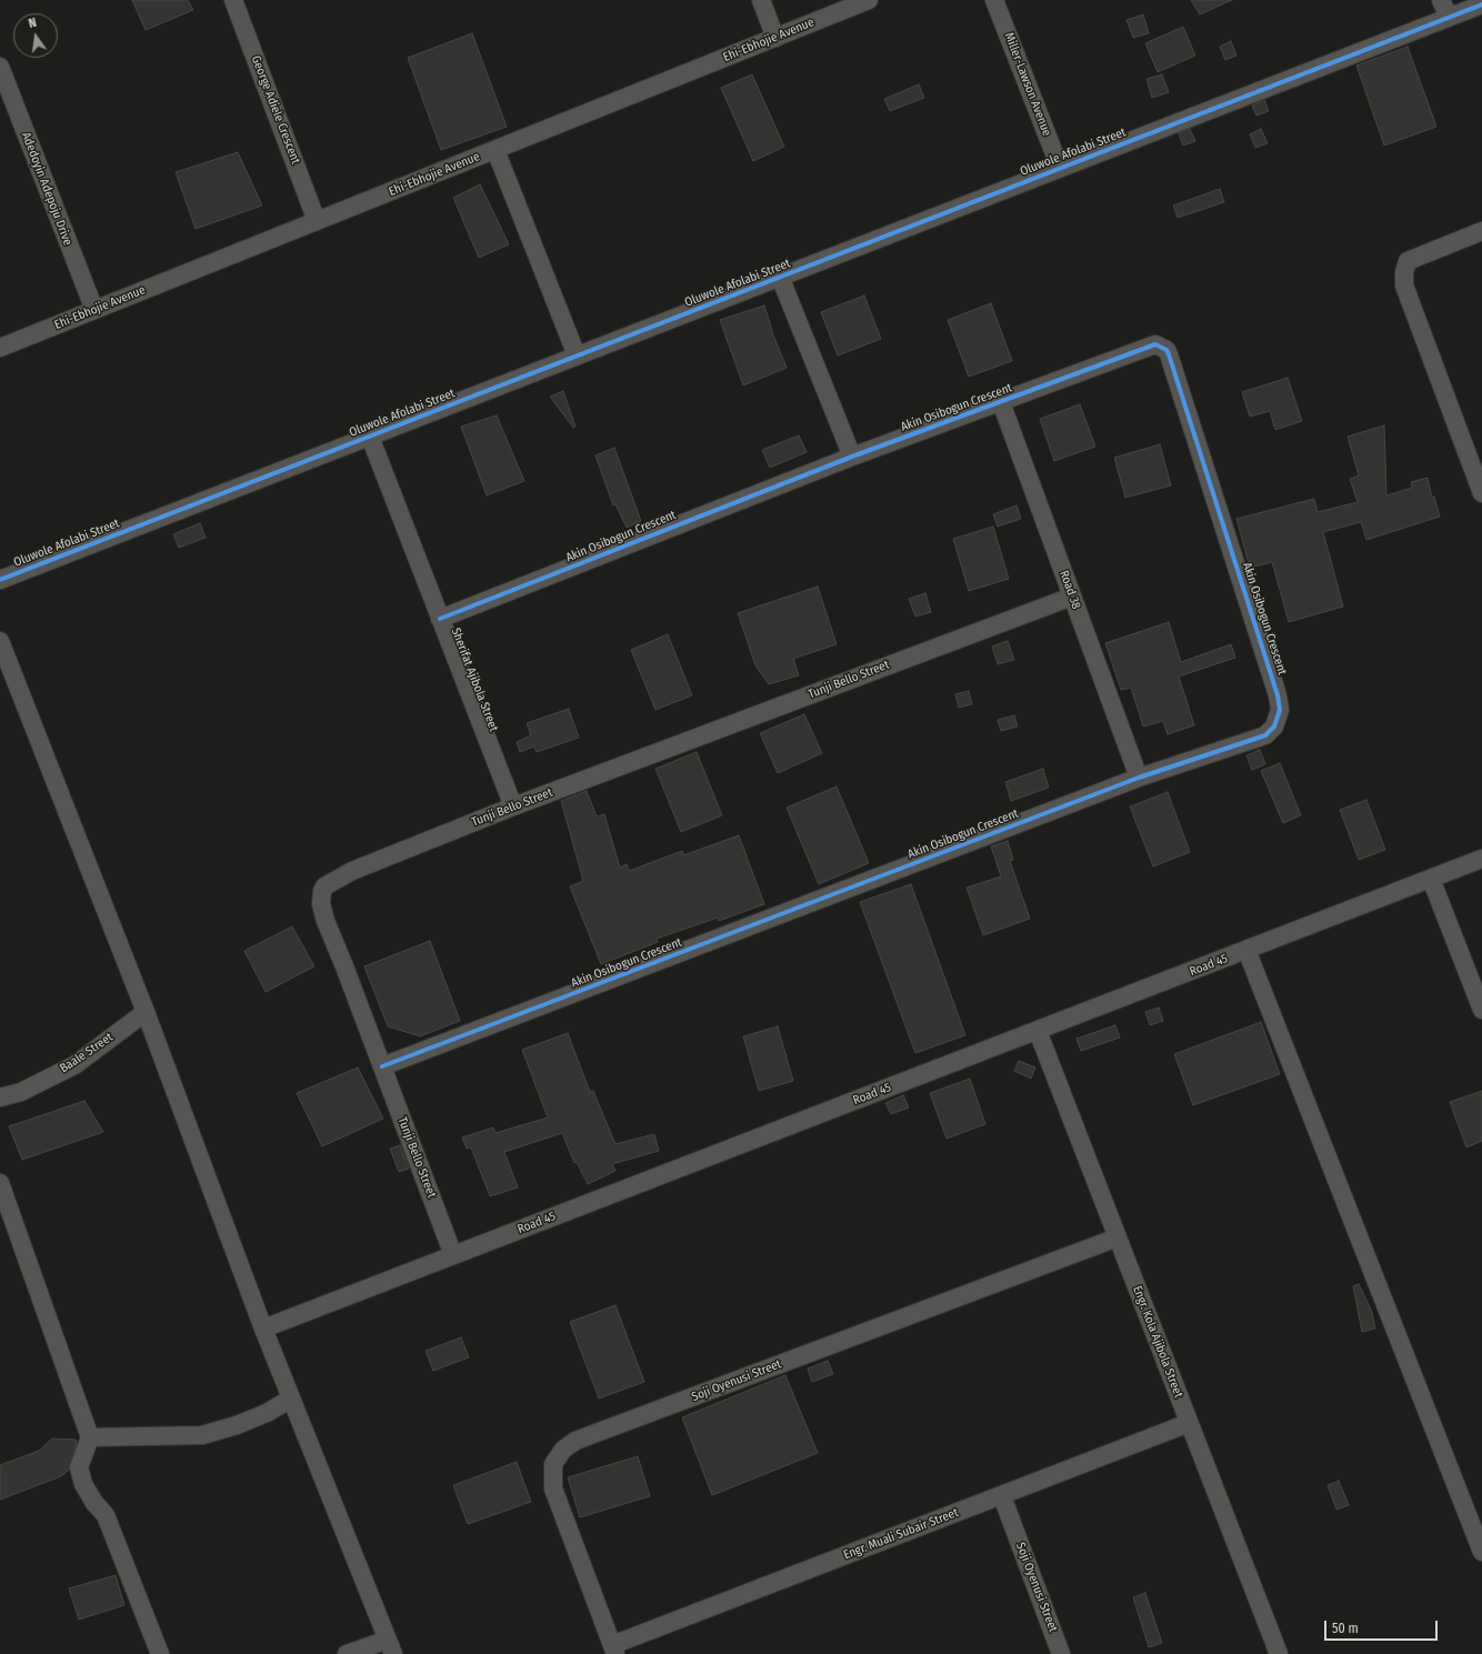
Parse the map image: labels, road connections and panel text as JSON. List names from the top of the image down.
{
  "streets": {
    "street": [
      "Ehi-Ebhojie Avenue",
      "Miller-Lawson Avenue",
      "George Adiele Crescent",
      "Oluwole Afolabi Street",
      "Adedoyin Adepoju Drive",
      "Akin Osibogun Crescent",
      "Road 38",
      "Sherifat Ajibola Street",
      "Tunji Bello Street",
      "Road 45",
      "Baale Street",
      "Engr. Kola Ajibola Street",
      "Soji Oyenusi Street",
      "Engr. Muali Subair Street"
    ]
  },
  "crossings": [
    ["Ehi-Ebhojie Avenue", "George Adiele Crescent"],
    ["Ehi-Ebhojie Avenue", "Adedoyin Adepoju Drive"],
    ["Miller-Lawson Avenue", "Oluwole Afolabi Street"],
    ["Oluwole Afolabi Street", "Sherifat Ajibola Street"],
    ["Akin Osibogun Crescent", "Road 38"],
    ["Akin Osibogun Crescent", "Sherifat Ajibola Street"],
    ["Akin Osibogun Crescent", "Tunji Bello Street"],
    ["Road 38", "Tunji Bello Street"],
    ["Sherifat Ajibola Street", "Tunji Bello Street"],
    ["Tunji Bello Street", "Road 45"],
    ["Road 45", "Engr. Kola Ajibola Street"],
    ["Engr. Kola Ajibola Street", "Soji Oyenusi Street"],
    ["Engr. Kola Ajibola Street", "Engr. Muali Subair Street"],
    ["Soji Oyenusi Street", "Engr. Muali Subair Street"]
  ],
  "scale_bar": "50 m",
  "north": "top"
}
